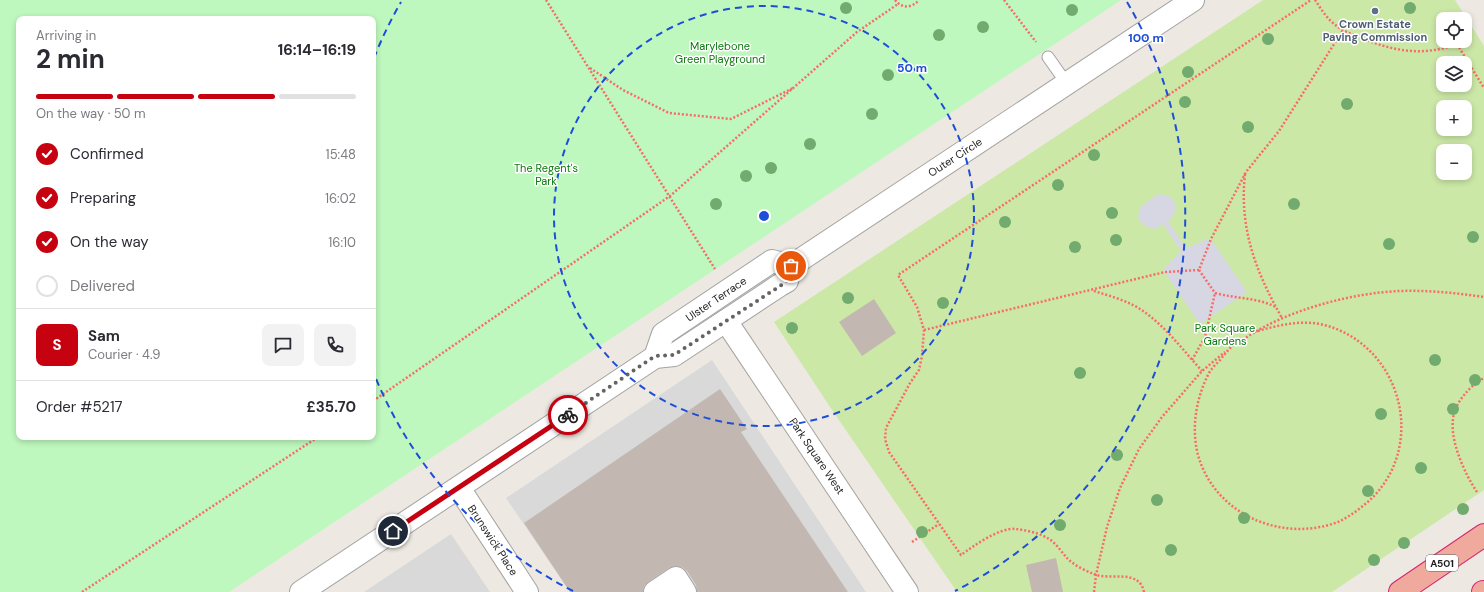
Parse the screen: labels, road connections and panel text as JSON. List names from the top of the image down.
{
  "streets": {
    "highway": ["A501"],
    "street": [
      "Outer Circle",
      "Ulster Terrace",
      "Park Square West",
      "Brunswick Place"
    ]
  },
  "crossings": [
    ["Outer Circle", "Ulster Terrace"]
  ],
  "parks": ["Marylebone Green Playground", "The Regent's Park", "Park Square Gardens"],
  "places": ["Crown Estate Paving Commission"],
  "page": {
    "map_buttons": ["+", "−"],
    "heading": ["2 min", "Arriving in", "16:14–16:19"],
    "panel": [
      "Sam",
      "Courier · 4.9",
      "Order #5217",
      "£35.70"
    ],
    "bar": "On the way · 50 m",
    "list": [
      ["Confirmed", "15:48"],
      ["Preparing", "16:02"],
      ["On the way", "16:10"],
      "Delivered"
    ],
    "round": "S"
  },
  "rings": ["100 m", "50 m"]
}
